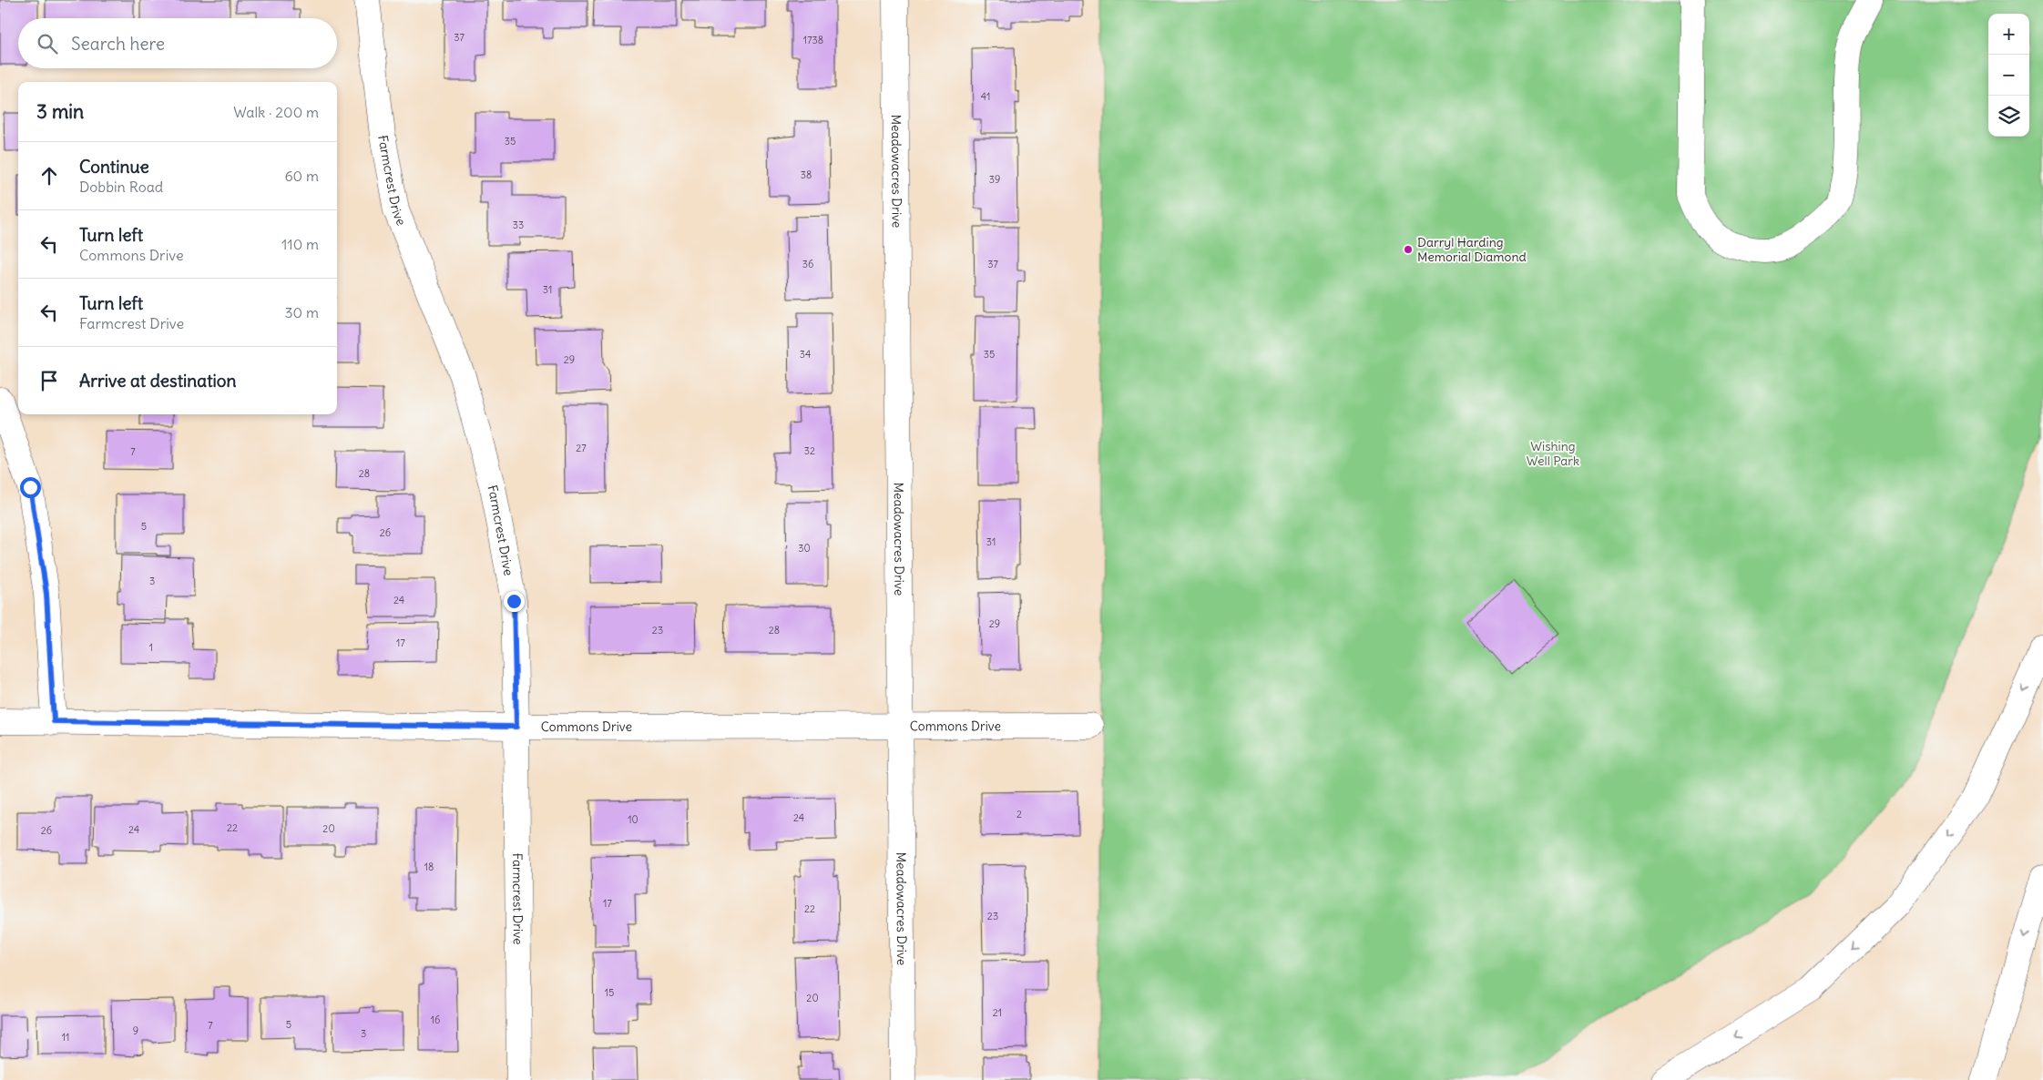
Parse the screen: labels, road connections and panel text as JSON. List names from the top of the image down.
{
  "streets": {
    "main road": ["Meadowacres Drive", "Farmcrest Drive", "Commons Drive"]
  },
  "crossings": [
    ["Meadowacres Drive", "Commons Drive"],
    ["Farmcrest Drive", "Commons Drive"]
  ],
  "parks": ["Wishing Well Park"],
  "places": ["Darryl Harding Memorial Diamond"],
  "house_numbers": [
    "37",
    "1738",
    "41",
    "35",
    "38",
    "39",
    "33",
    "36",
    "37",
    "31",
    "34",
    "35",
    "29",
    "27",
    "32",
    "7",
    "28",
    "5",
    "26",
    "31",
    "30",
    "3",
    "24",
    "29",
    "23",
    "28",
    "17",
    "1",
    "2",
    "24",
    "10",
    "22",
    "20",
    "24",
    "26",
    "18",
    "17",
    "22",
    "23",
    "15",
    "20",
    "21",
    "16",
    "5",
    "7",
    "9",
    "3",
    "11"
  ],
  "page": {
    "map_buttons": ["+", "−"],
    "search": "Search here",
    "heading": ["3 min", "Walk · 200 m"],
    "list": [
      ["Continue", "Dobbin Road", "60 m"],
      ["Turn left", "Commons Drive", "110 m"],
      ["Turn left", "Farmcrest Drive", "30 m"],
      "Arrive at destination"
    ]
  }
}
